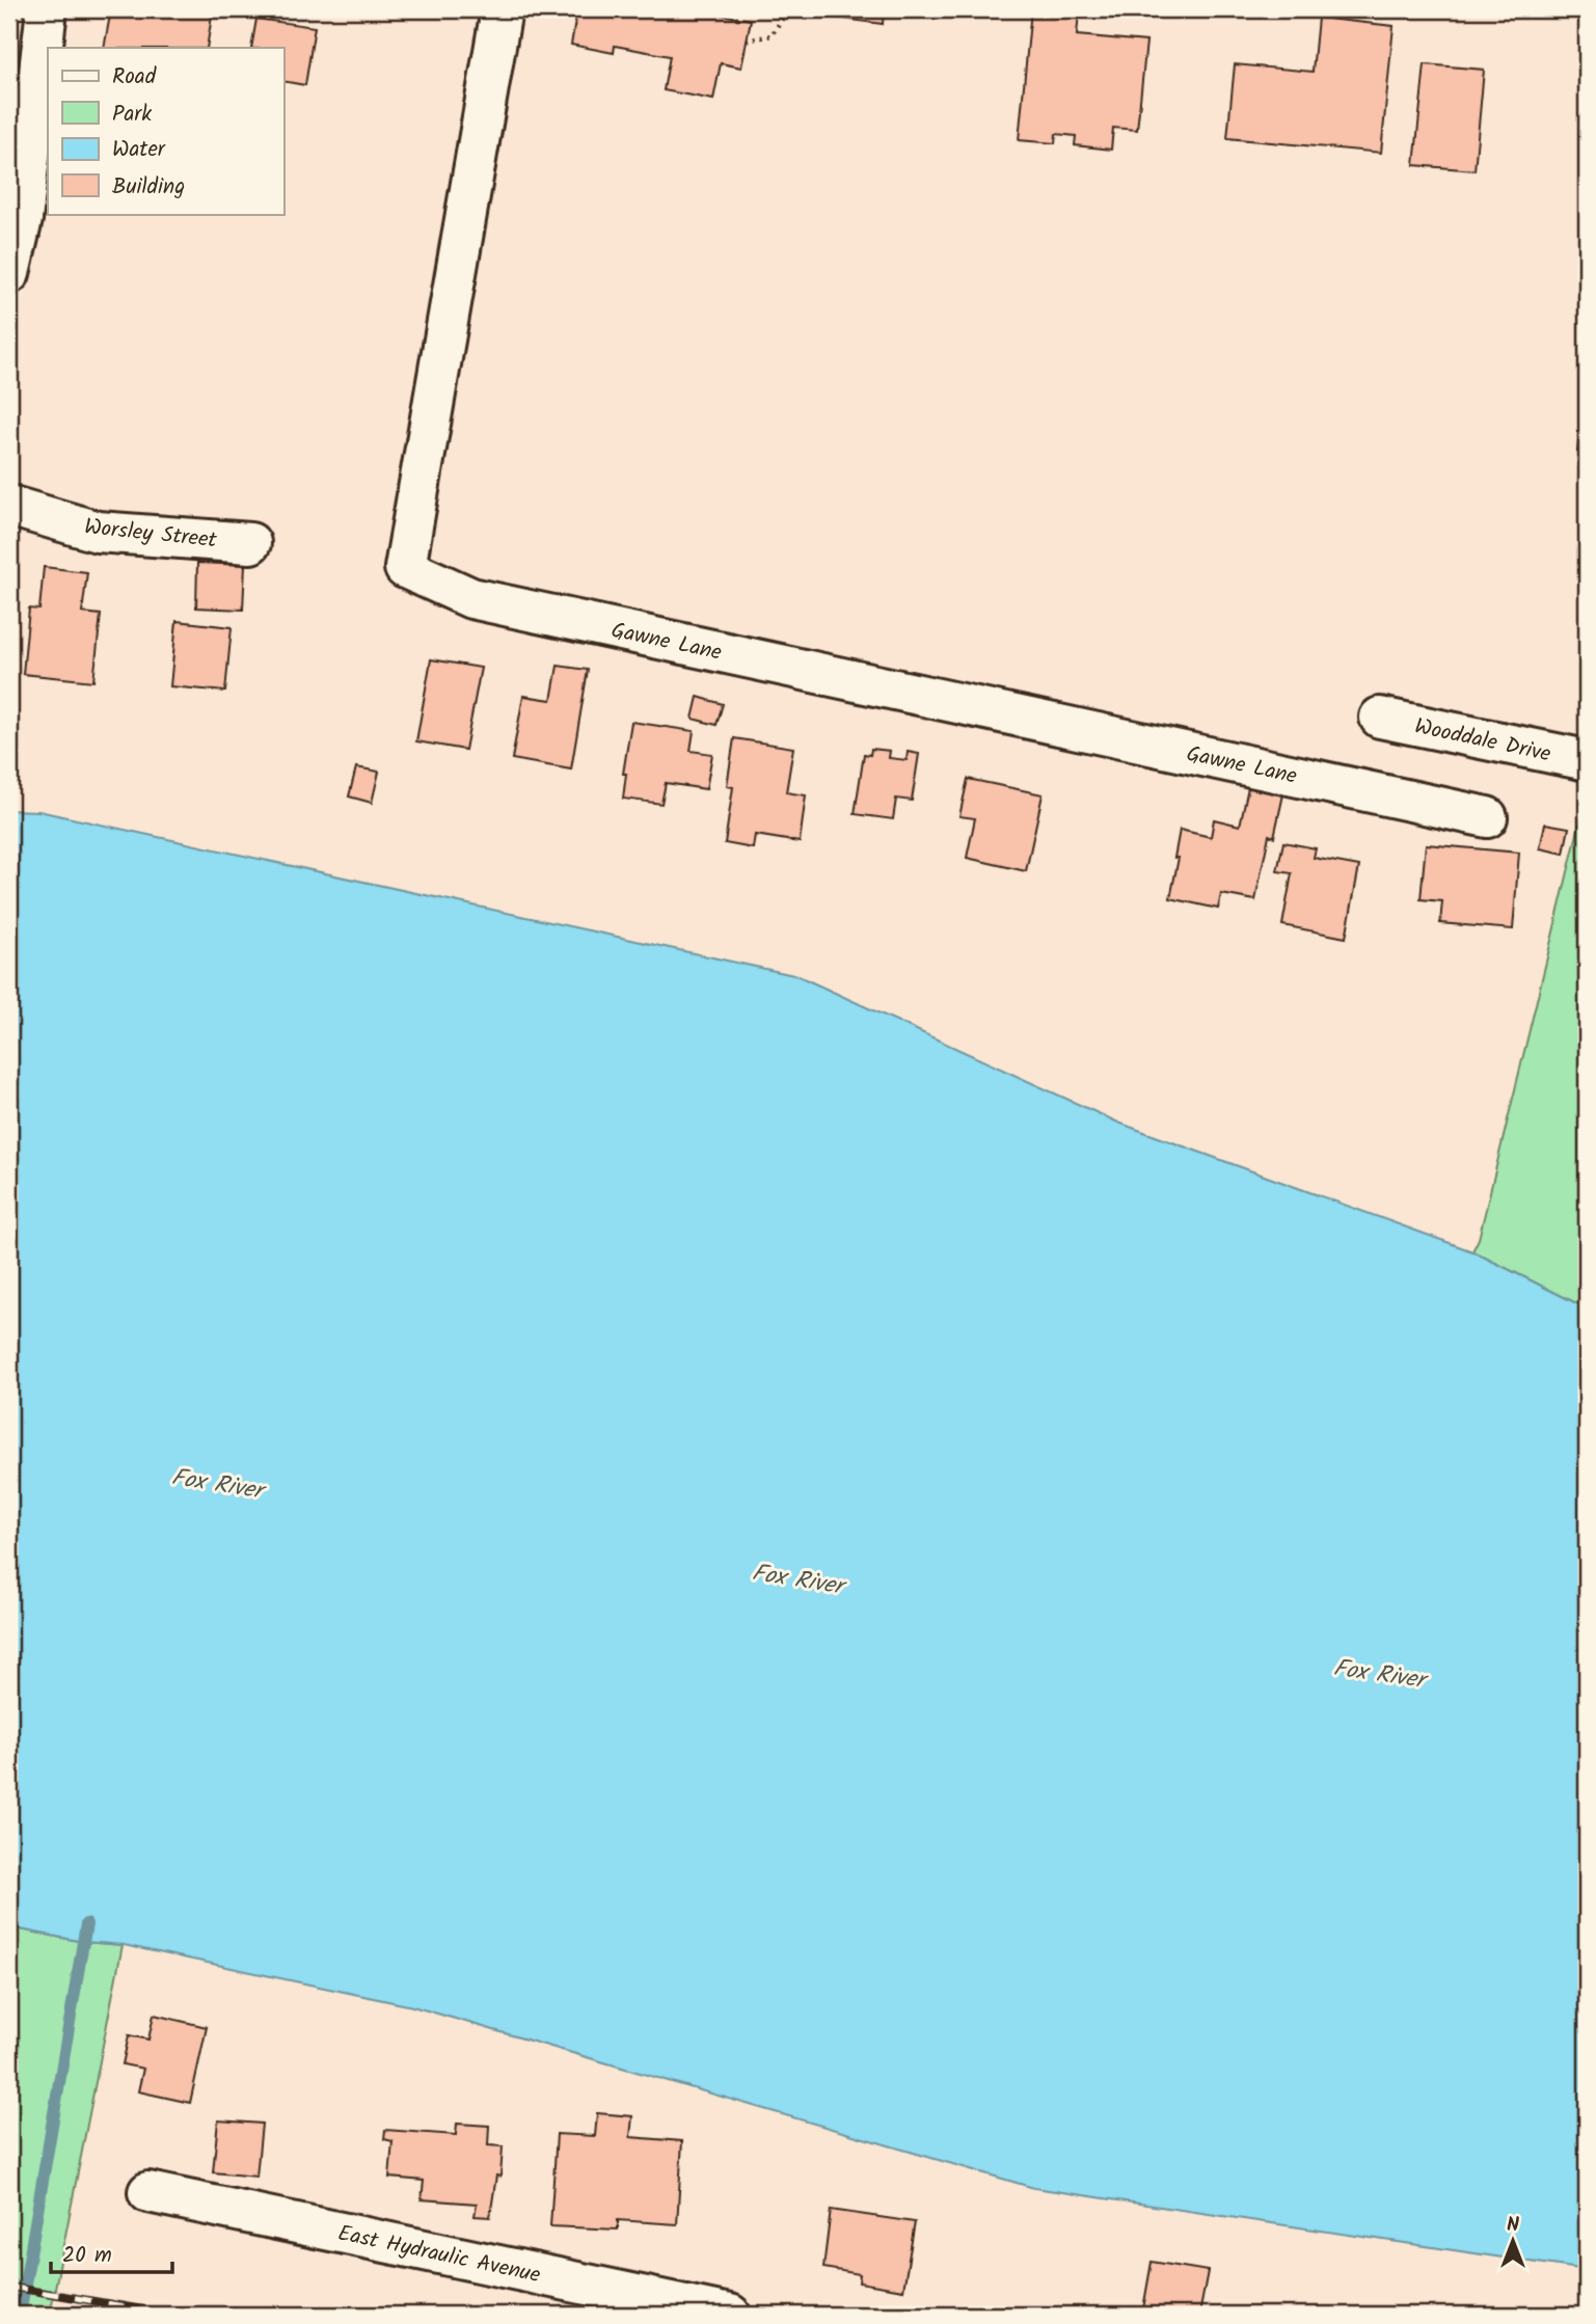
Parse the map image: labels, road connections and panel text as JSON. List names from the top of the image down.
{
  "streets": {
    "street": [
      "Worsley Street",
      "Gawne Lane",
      "Wooddale Drive",
      "East Hydraulic Avenue"
    ]
  },
  "water": ["Fox River"],
  "legend": [
    "Road",
    "Park",
    "Water",
    "Building"
  ],
  "scale_bar": "20 m",
  "north": "top"
}
